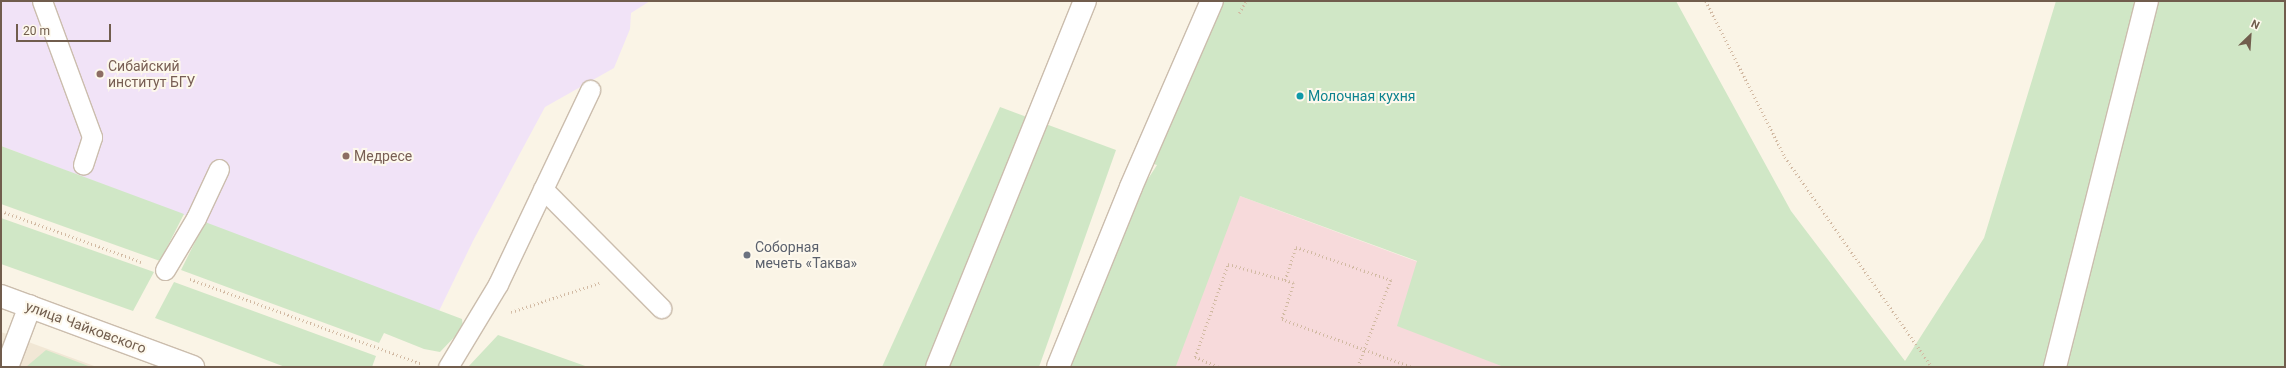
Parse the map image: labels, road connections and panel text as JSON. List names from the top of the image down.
{
  "streets": {
    "street": ["улица Чайковского"]
  },
  "places": [
    "Сибайский институт БГУ",
    "Молочная кухня",
    "Медресе",
    "Соборная мечеть «Таква»"
  ],
  "scale_bar": "20 m",
  "north": "top right"
}
